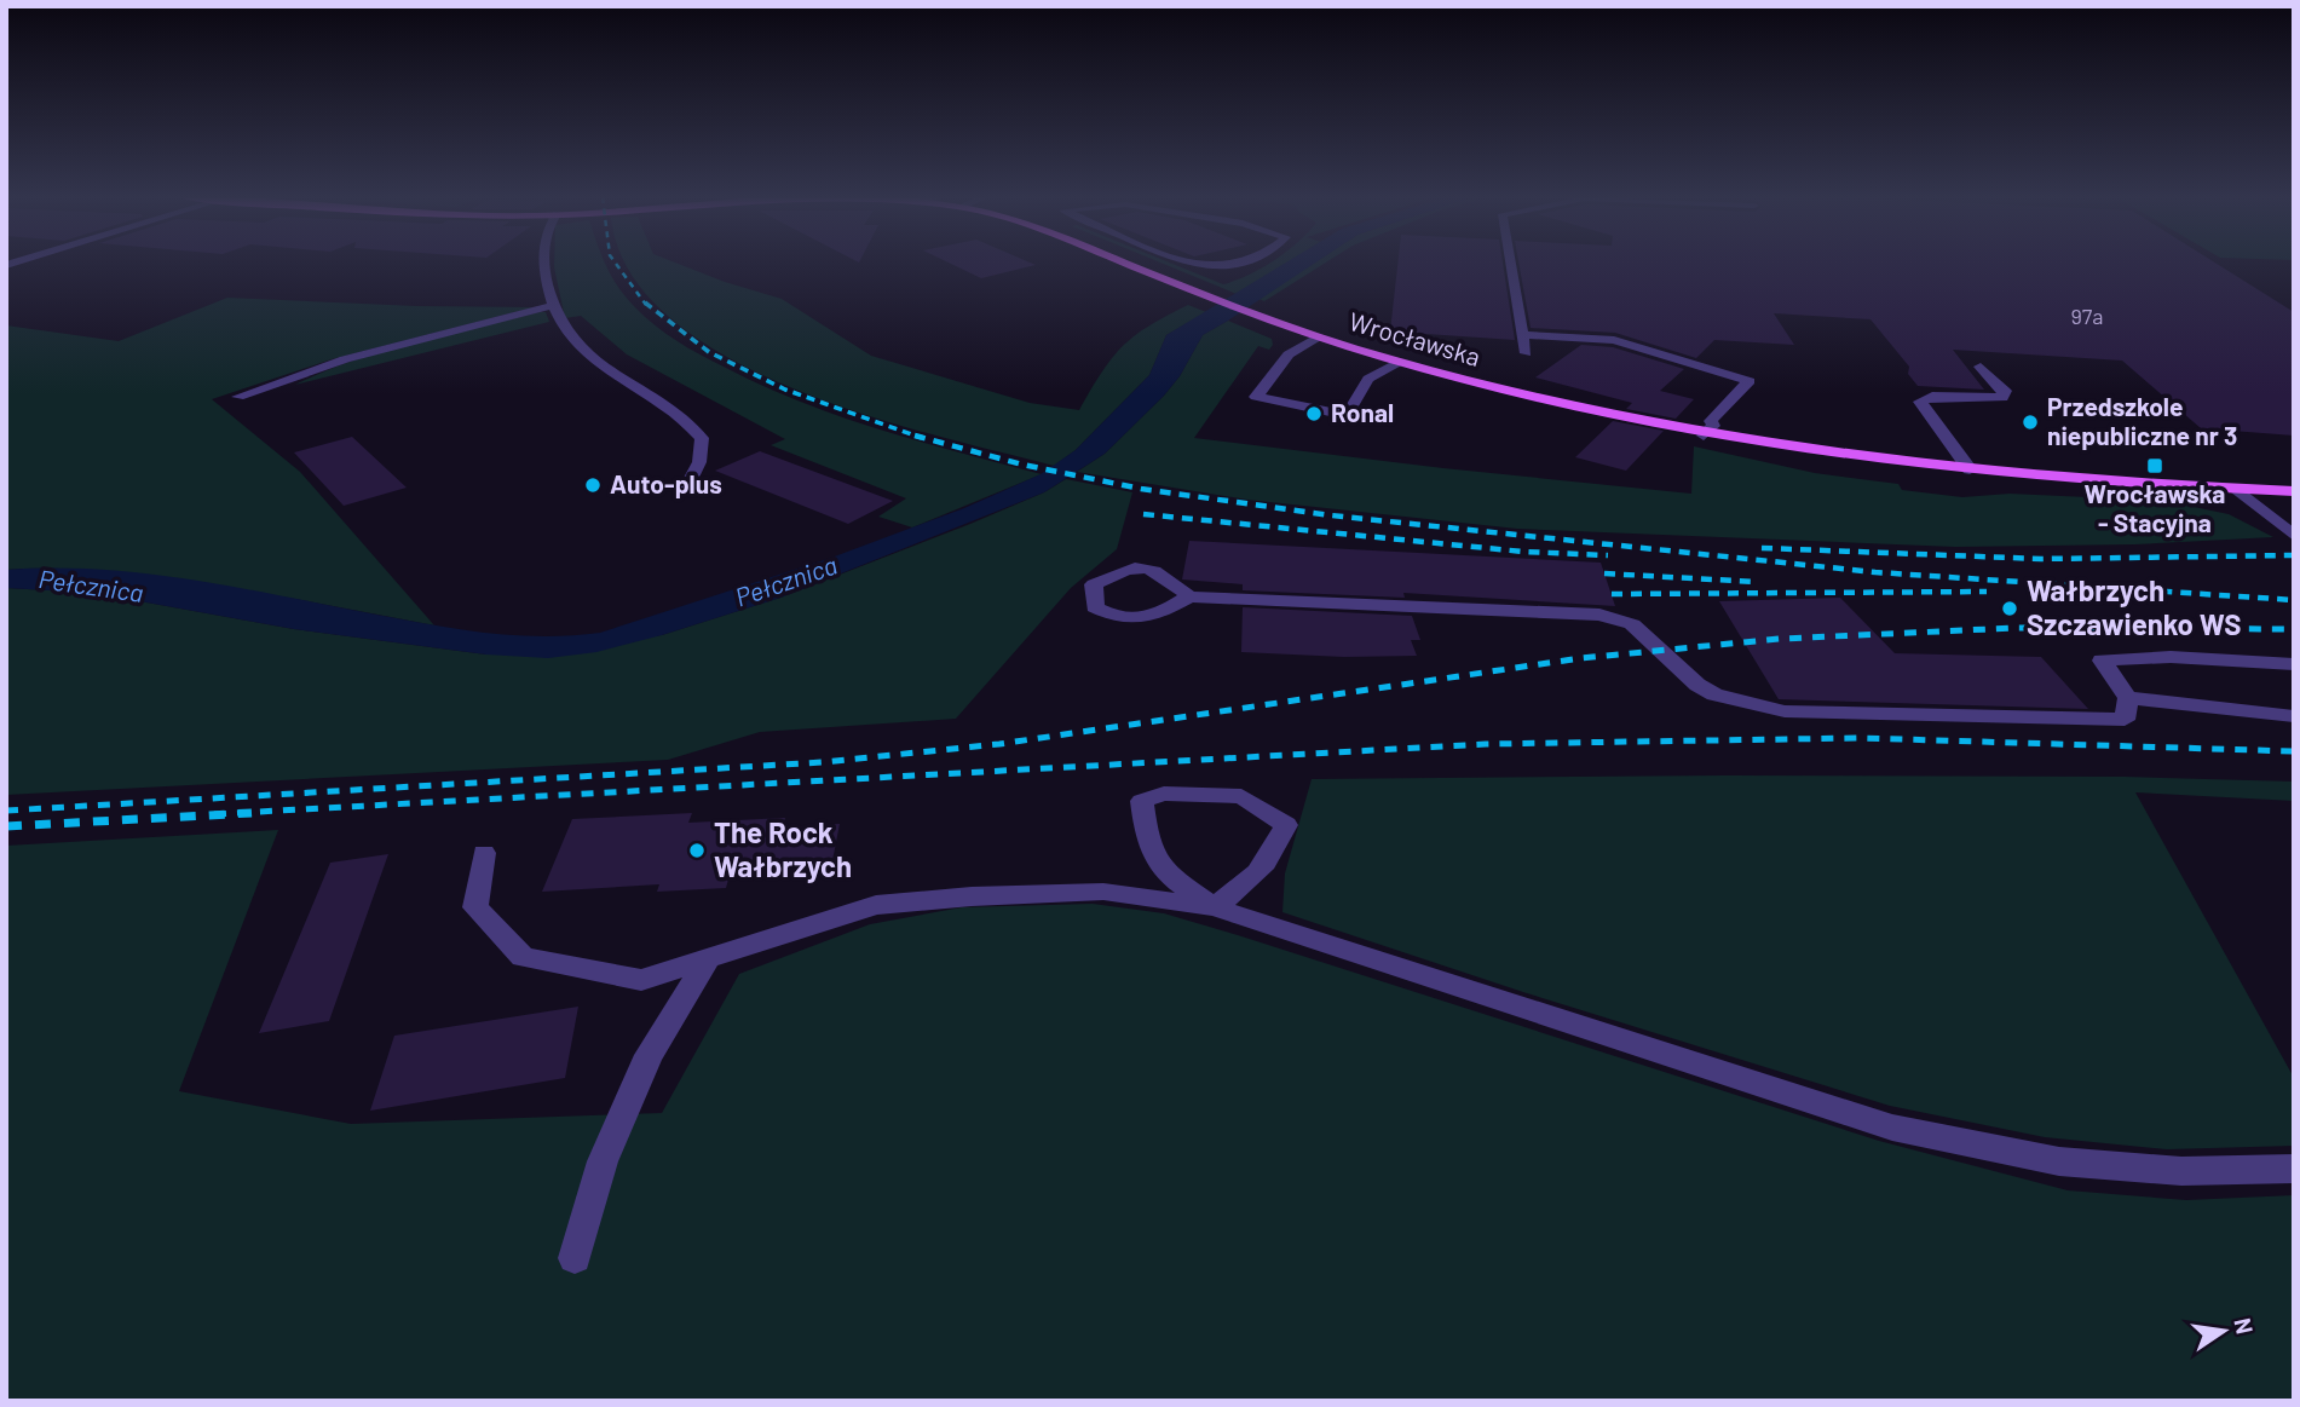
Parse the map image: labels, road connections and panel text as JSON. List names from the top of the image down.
{
  "streets": {
    "main road": ["Wrocławska"]
  },
  "water": ["Pełcznica"],
  "places": {
    "other": [
      "Ronal",
      "Przedszkole niepubliczne nr 3",
      "Auto-plus",
      "Wałbrzych Szczawienko WS",
      "The Rock Wałbrzych"
    ],
    "transit": ["Wrocławska - Stacyjna"]
  },
  "house_numbers": ["97a"],
  "north": "right"
}
